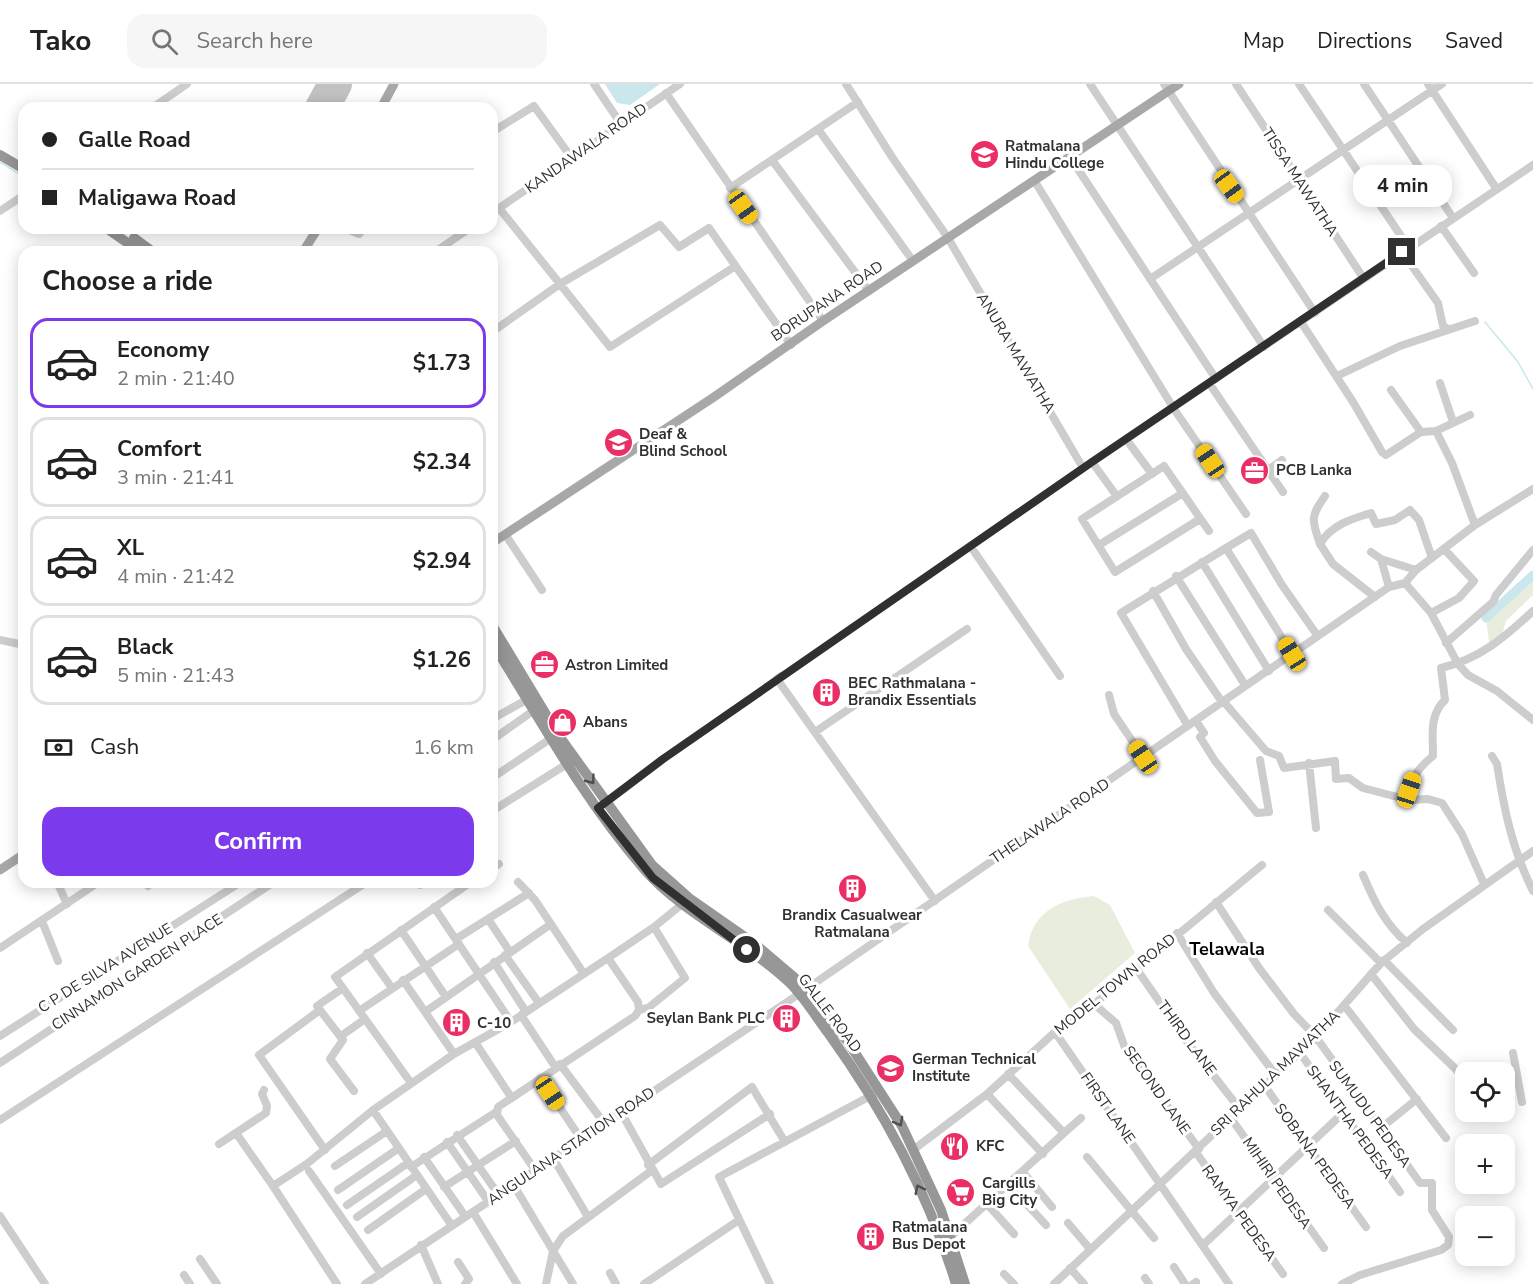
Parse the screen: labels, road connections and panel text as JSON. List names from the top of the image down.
{
  "streets": {
    "highway": ["GALLE ROAD"],
    "main road": ["BORUPANA ROAD"],
    "street": [
      "KANDAWALA ROAD",
      "TISSA MAWATHA",
      "ANURA MAWATHA",
      "THELAWALA ROAD",
      "C P DE SILVA AVENUE",
      "CINNAMON GARDEN PLACE",
      "MODEL TOWN ROAD",
      "THIRD LANE",
      "SRI RAHULA MAWATHA",
      "SECOND LANE",
      "FIRST LANE",
      "SUMUDU PEDESA",
      "SHANTHA PEDESA",
      "ANGULANA STATION ROAD",
      "SOBANA PEDESA",
      "MIHIRI PEDESA",
      "RAMYA PEDESA"
    ]
  },
  "crossings": [
    ["BORUPANA ROAD", "ANURA MAWATHA"],
    ["THELAWALA ROAD", "GALLE ROAD"],
    ["THELAWALA ROAD", "ANGULANA STATION ROAD"],
    ["MODEL TOWN ROAD", "GALLE ROAD"],
    ["MODEL TOWN ROAD", "THIRD LANE"],
    ["MODEL TOWN ROAD", "SECOND LANE"],
    ["MODEL TOWN ROAD", "FIRST LANE"],
    ["MODEL TOWN ROAD", "SUMUDU PEDESA"],
    ["GALLE ROAD", "ANGULANA STATION ROAD"],
    ["THIRD LANE", "SRI RAHULA MAWATHA"],
    ["SRI RAHULA MAWATHA", "SECOND LANE"],
    ["SRI RAHULA MAWATHA", "FIRST LANE"],
    ["SRI RAHULA MAWATHA", "SUMUDU PEDESA"],
    ["SRI RAHULA MAWATHA", "SHANTHA PEDESA"],
    ["SRI RAHULA MAWATHA", "SOBANA PEDESA"],
    ["SRI RAHULA MAWATHA", "MIHIRI PEDESA"],
    ["SRI RAHULA MAWATHA", "RAMYA PEDESA"],
    ["SECOND LANE", "RAMYA PEDESA"]
  ],
  "districts": ["Telawala"],
  "places": {
    "school or university": ["Ratmalana Hindu College", "Deaf & Blind School", "German Technical Institute"],
    "office": ["PCB Lanka", "Astron Limited"],
    "building": [
      "BEC Rathmalana - Brandix Essentials",
      "Brandix Casualwear Ratmalana",
      "Seylan Bank PLC",
      "C-10",
      "Ratmalana Bus Depot"
    ],
    "shop": ["Abans"],
    "restaurant": ["KFC"],
    "supermarket": ["Cargills Big City"]
  },
  "page": {
    "header": "Tako",
    "search": "Search here",
    "nav": ["Map", "Directions", "Saved"],
    "banner": ["Galle Road", "Maligawa Road"],
    "bubble": "4 min",
    "heading": "Choose a ride",
    "list": [
      {
        "name": "Economy",
        "note": "2 min · 21:40",
        "value": "$1.73"
      },
      {
        "name": "Comfort",
        "note": "3 min · 21:41",
        "value": "$2.34"
      },
      {
        "name": "XL",
        "note": "4 min · 21:42",
        "value": "$2.94"
      },
      {
        "name": "Black",
        "note": "5 min · 21:43",
        "value": "$1.26"
      }
    ],
    "pay": ["Cash", "1.6 km"],
    "buttons": "Confirm",
    "map_buttons": ["+", "−"]
  }
}
